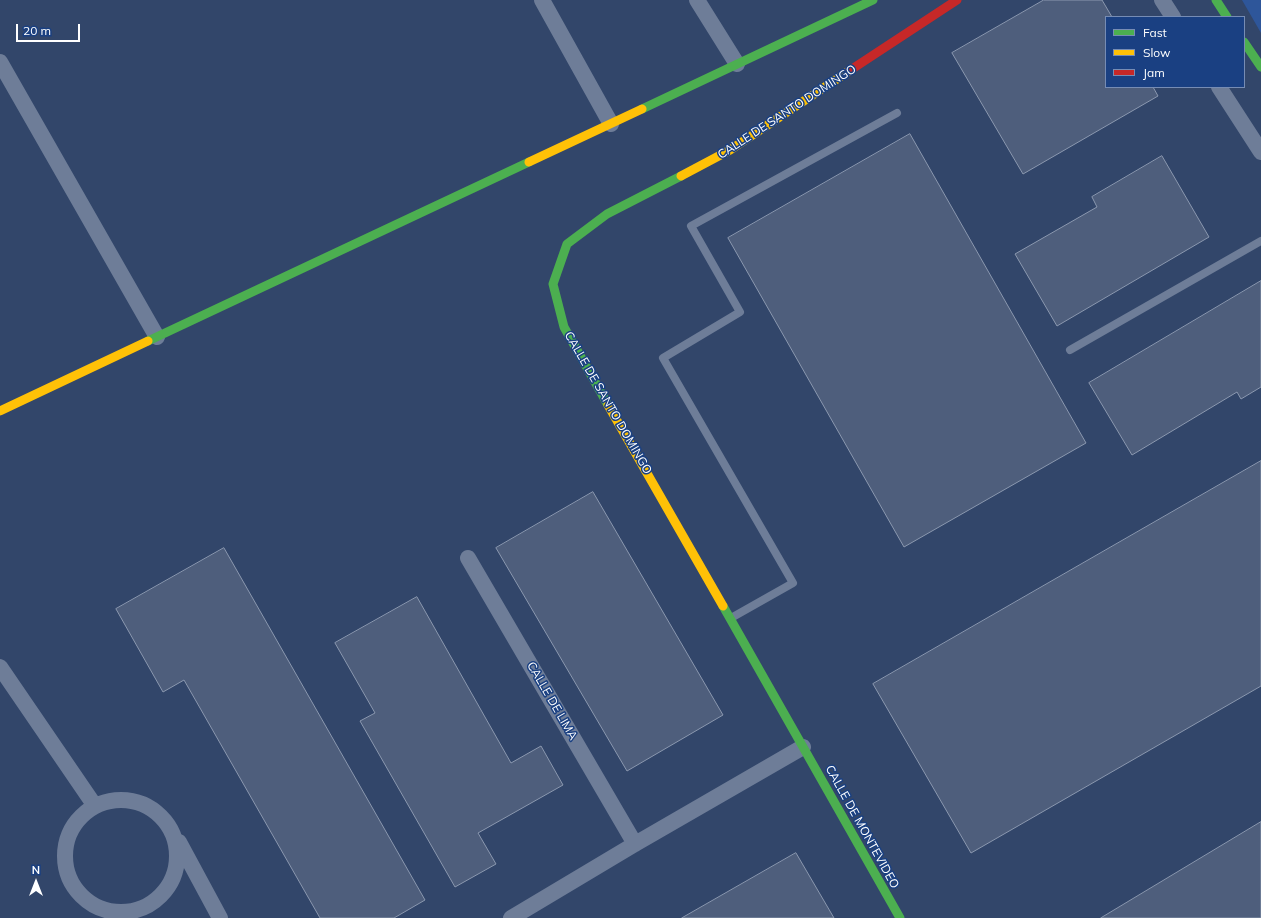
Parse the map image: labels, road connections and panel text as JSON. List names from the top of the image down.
{
  "streets": {
    "main road": ["CALLE DE SANTO DOMINGO", "CALLE DE MONTEVIDEO"],
    "street": ["CALLE DE LIMA"]
  },
  "crossings": [
    ["CALLE DE SANTO DOMINGO", "CALLE DE MONTEVIDEO"]
  ],
  "legend": ["Fast", "Slow", "Jam"],
  "scale_bar": "20 m",
  "north": "top"
}
